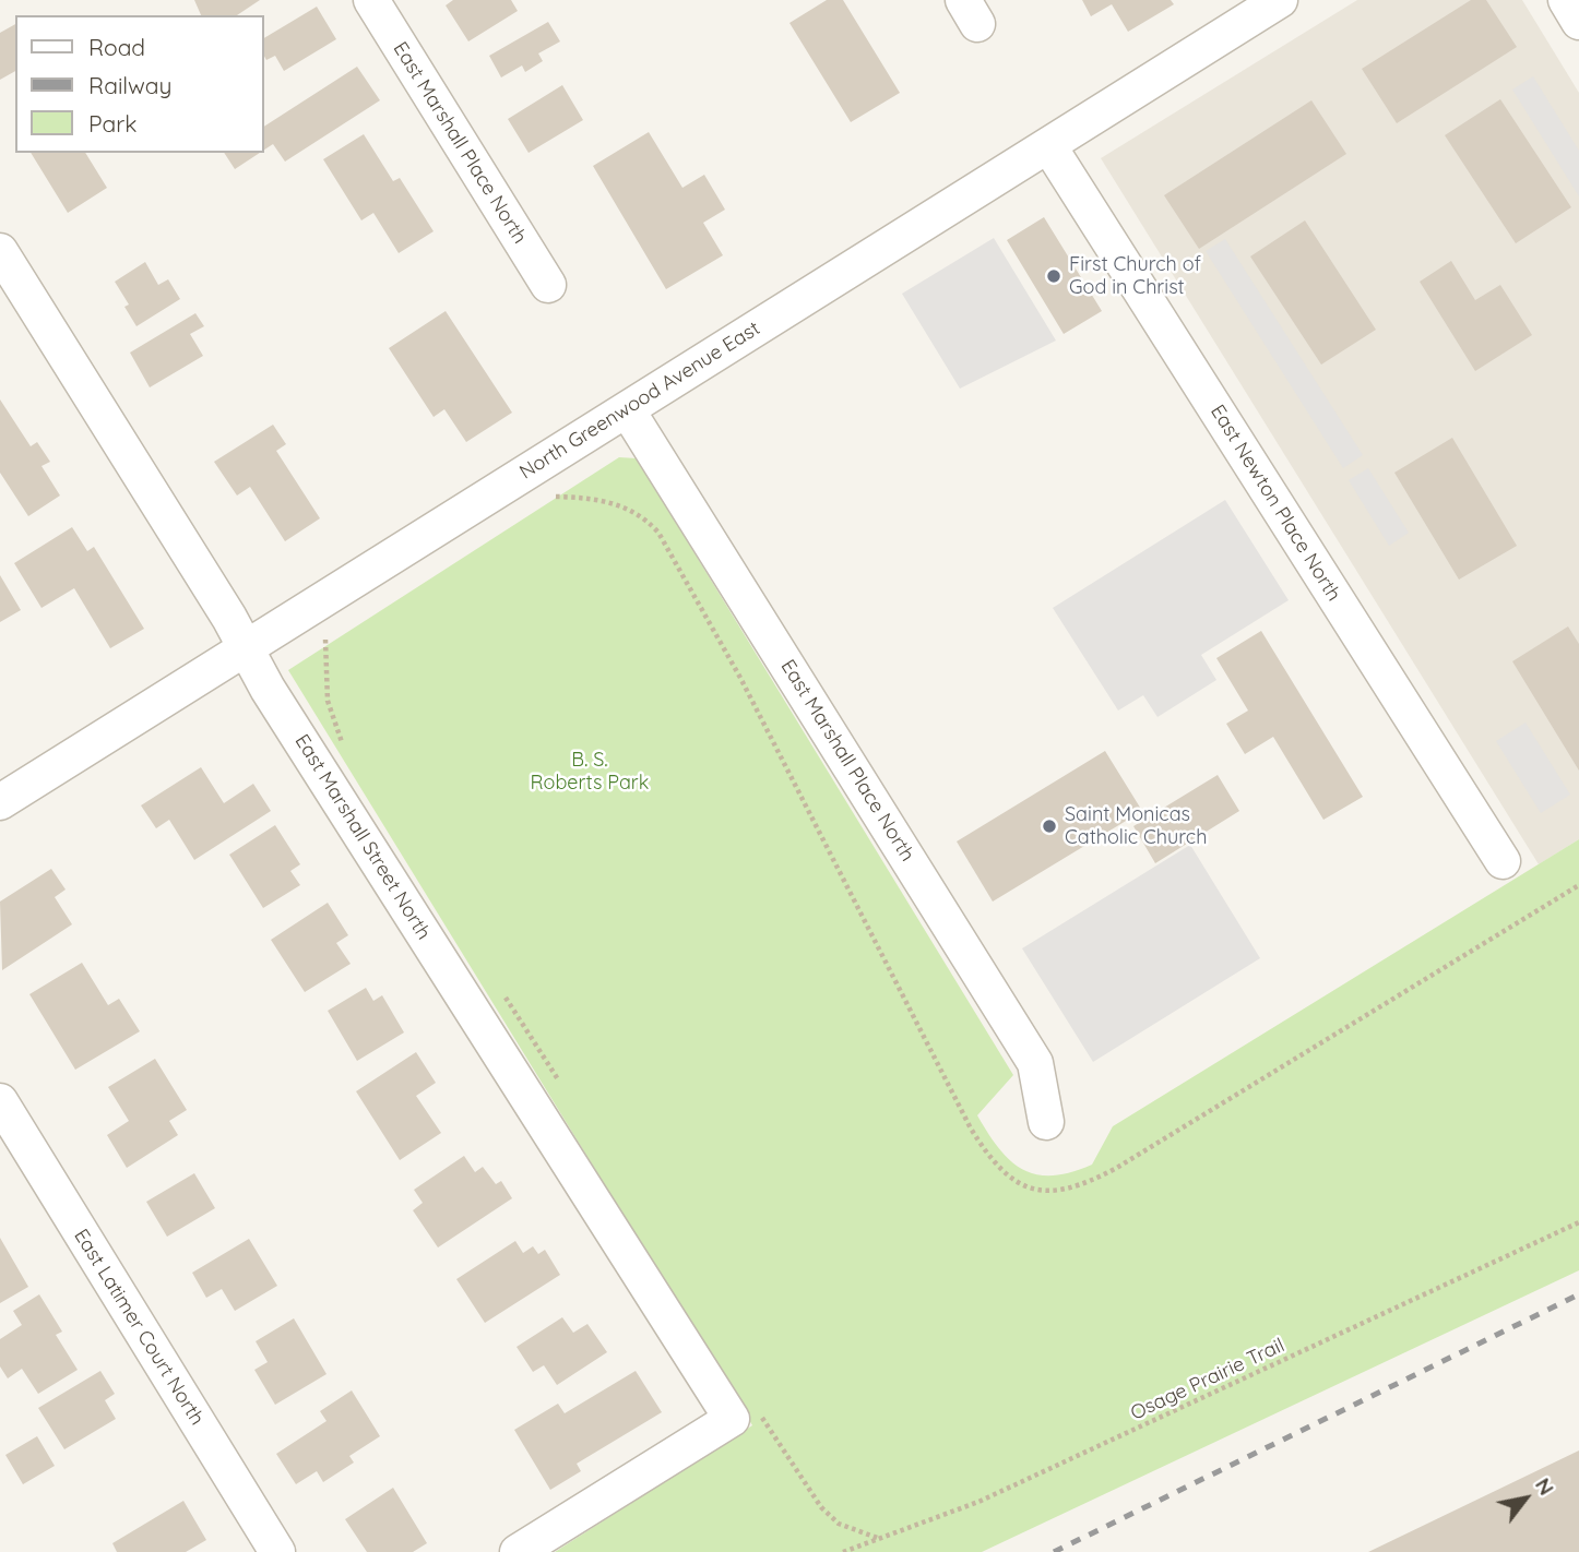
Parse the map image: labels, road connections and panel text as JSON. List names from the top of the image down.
{
  "streets": {
    "street": [
      "East Marshall Place North",
      "North Greenwood Avenue East",
      "East Newton Place North",
      "East Marshall Street North",
      "East Latimer Court North"
    ],
    "path": ["Osage Prairie Trail"]
  },
  "crossings": [
    ["East Marshall Place North", "North Greenwood Avenue East"],
    ["North Greenwood Avenue East", "East Newton Place North"],
    ["North Greenwood Avenue East", "East Marshall Street North"]
  ],
  "parks": ["B. S. Roberts Park"],
  "places": ["First Church of God in Christ", "Saint Monicas Catholic Church"],
  "legend": ["Road", "Railway", "Park"],
  "north": "top right"
}
